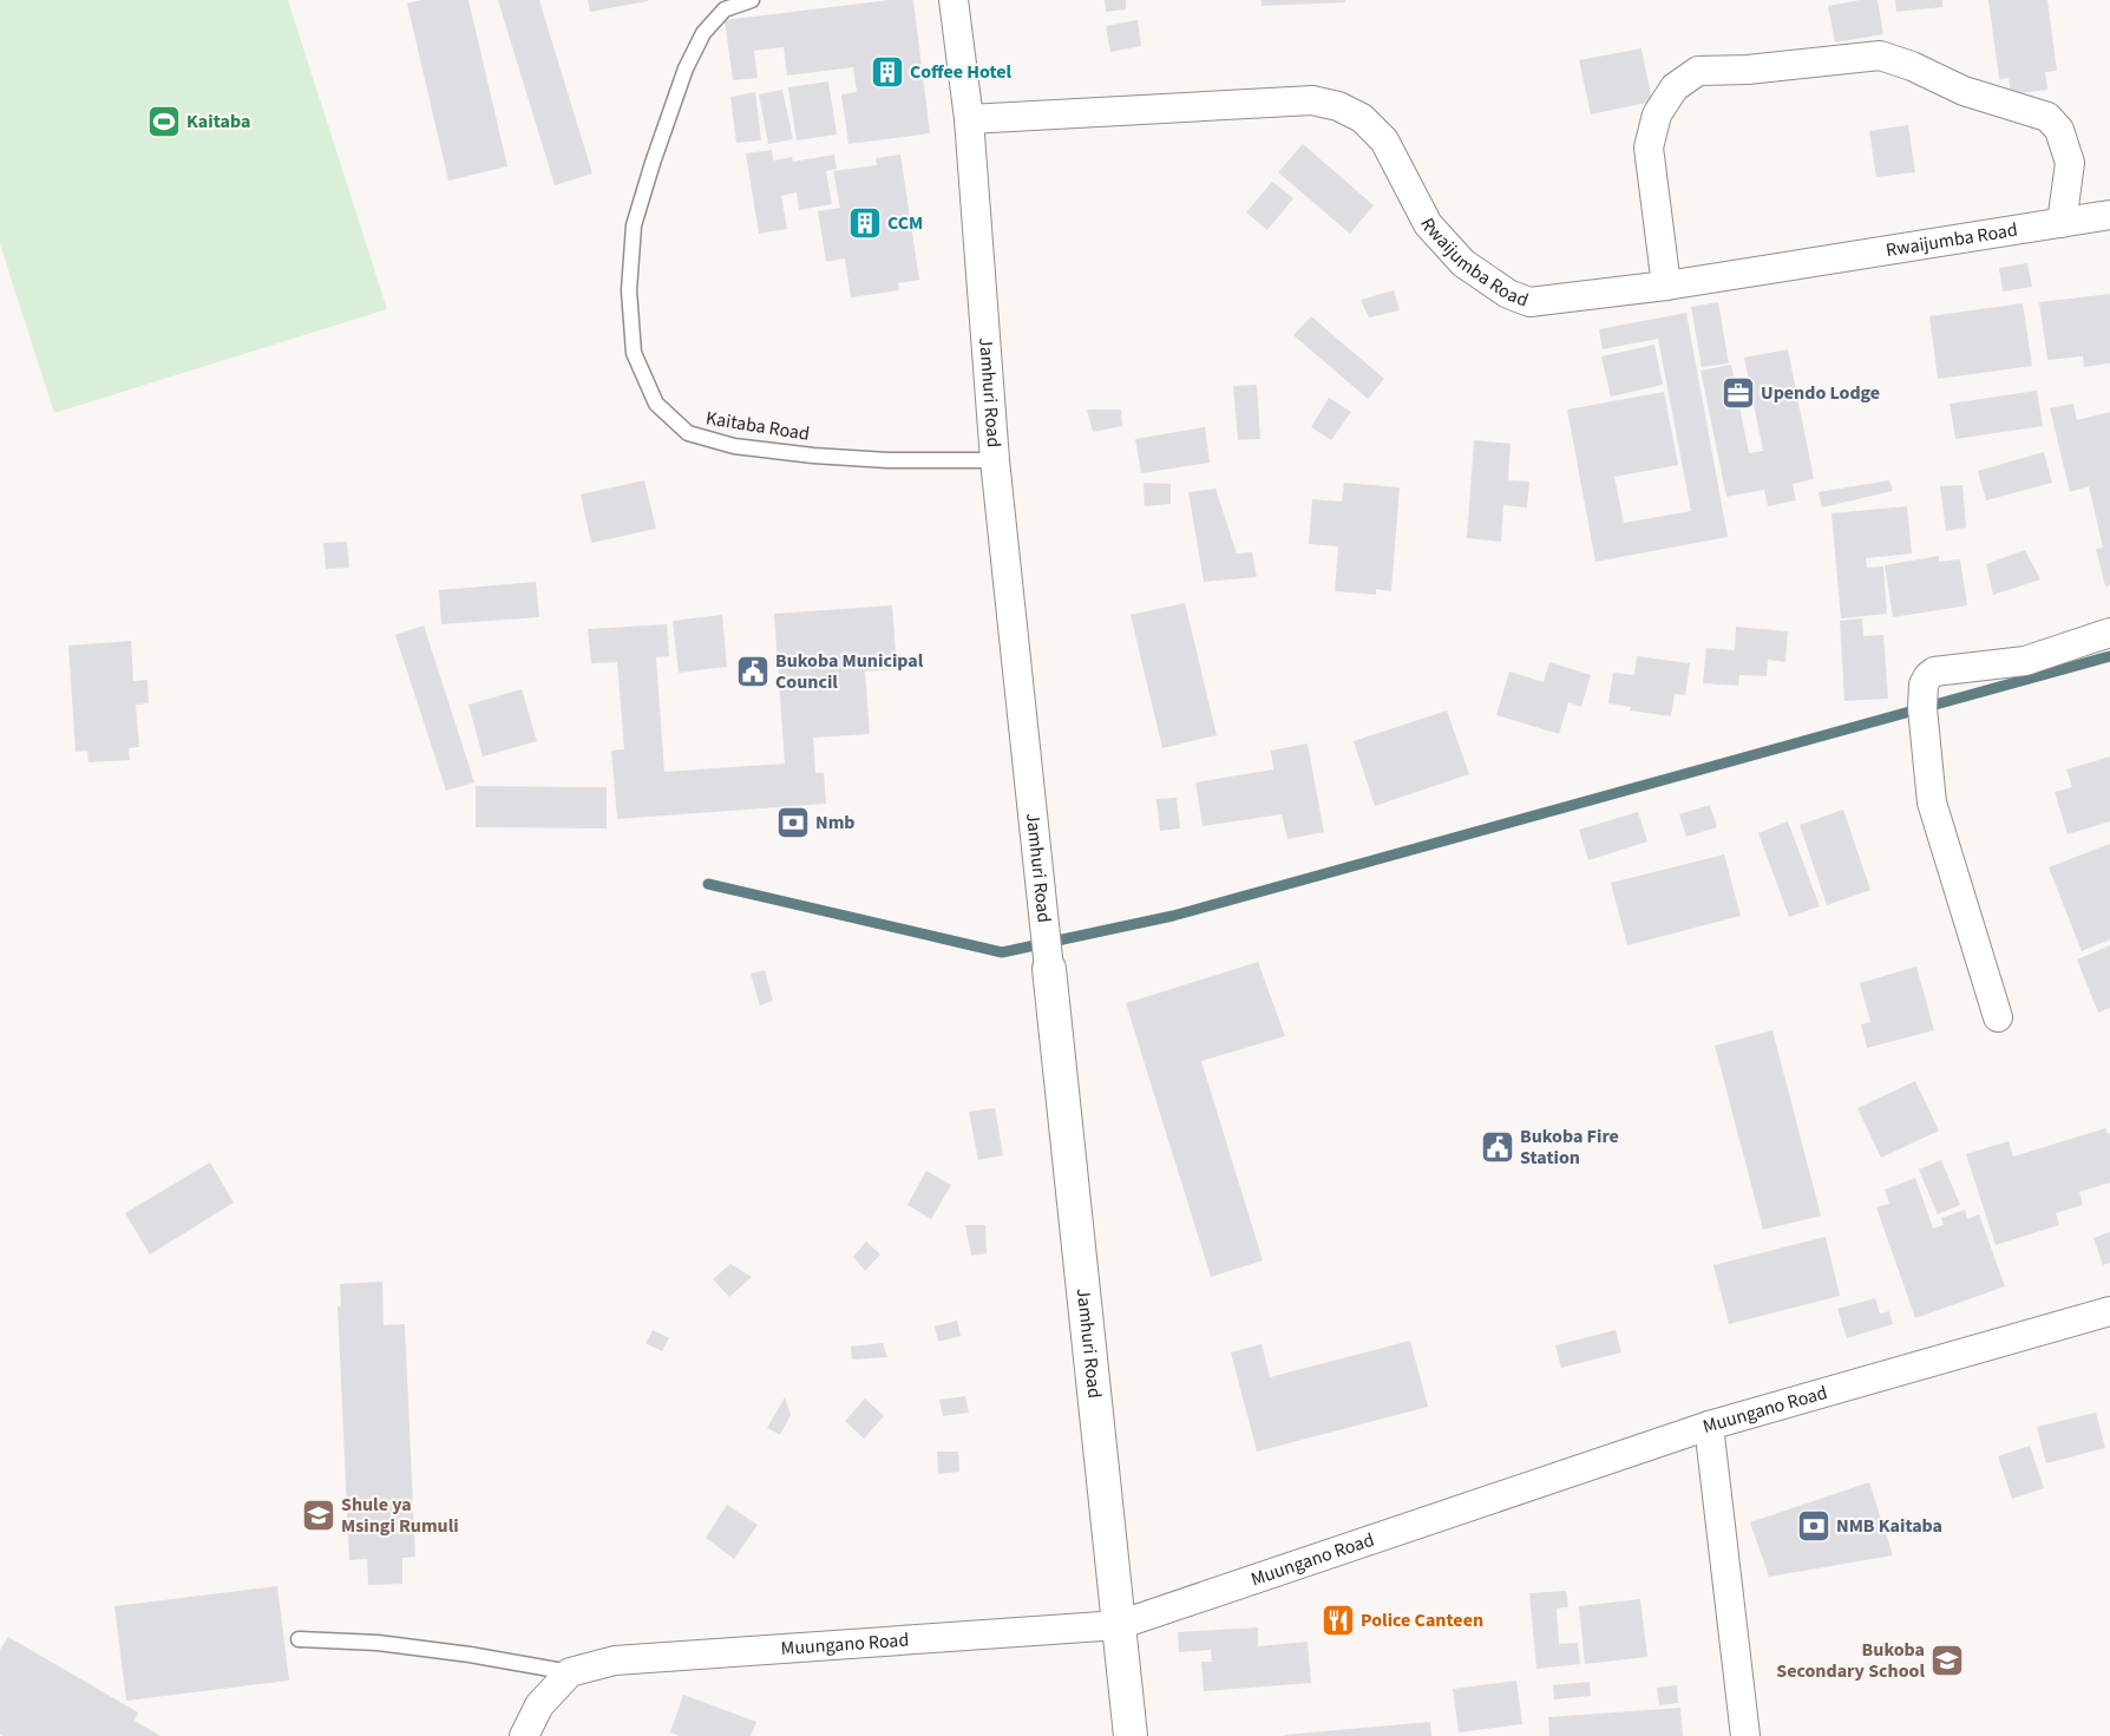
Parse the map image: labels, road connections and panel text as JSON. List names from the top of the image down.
{
  "streets": {
    "street": ["Rwaijumba Road", "Jamhuri Road", "Muungano Road"],
    "lane": ["Kaitaba Road"]
  },
  "crossings": [
    ["Rwaijumba Road", "Jamhuri Road"],
    ["Jamhuri Road", "Kaitaba Road"],
    ["Jamhuri Road", "Muungano Road"]
  ],
  "places": {
    "building": ["Coffee Hotel", "CCM"],
    "sports": ["Kaitaba"],
    "office": ["Upendo Lodge"],
    "public building": ["Bukoba Municipal Council", "Bukoba Fire Station"],
    "bank": ["Nmb", "NMB Kaitaba"],
    "school or university": ["Shule ya Msingi Rumuli", "Bukoba Secondary School"],
    "restaurant": ["Police Canteen"]
  }
}
